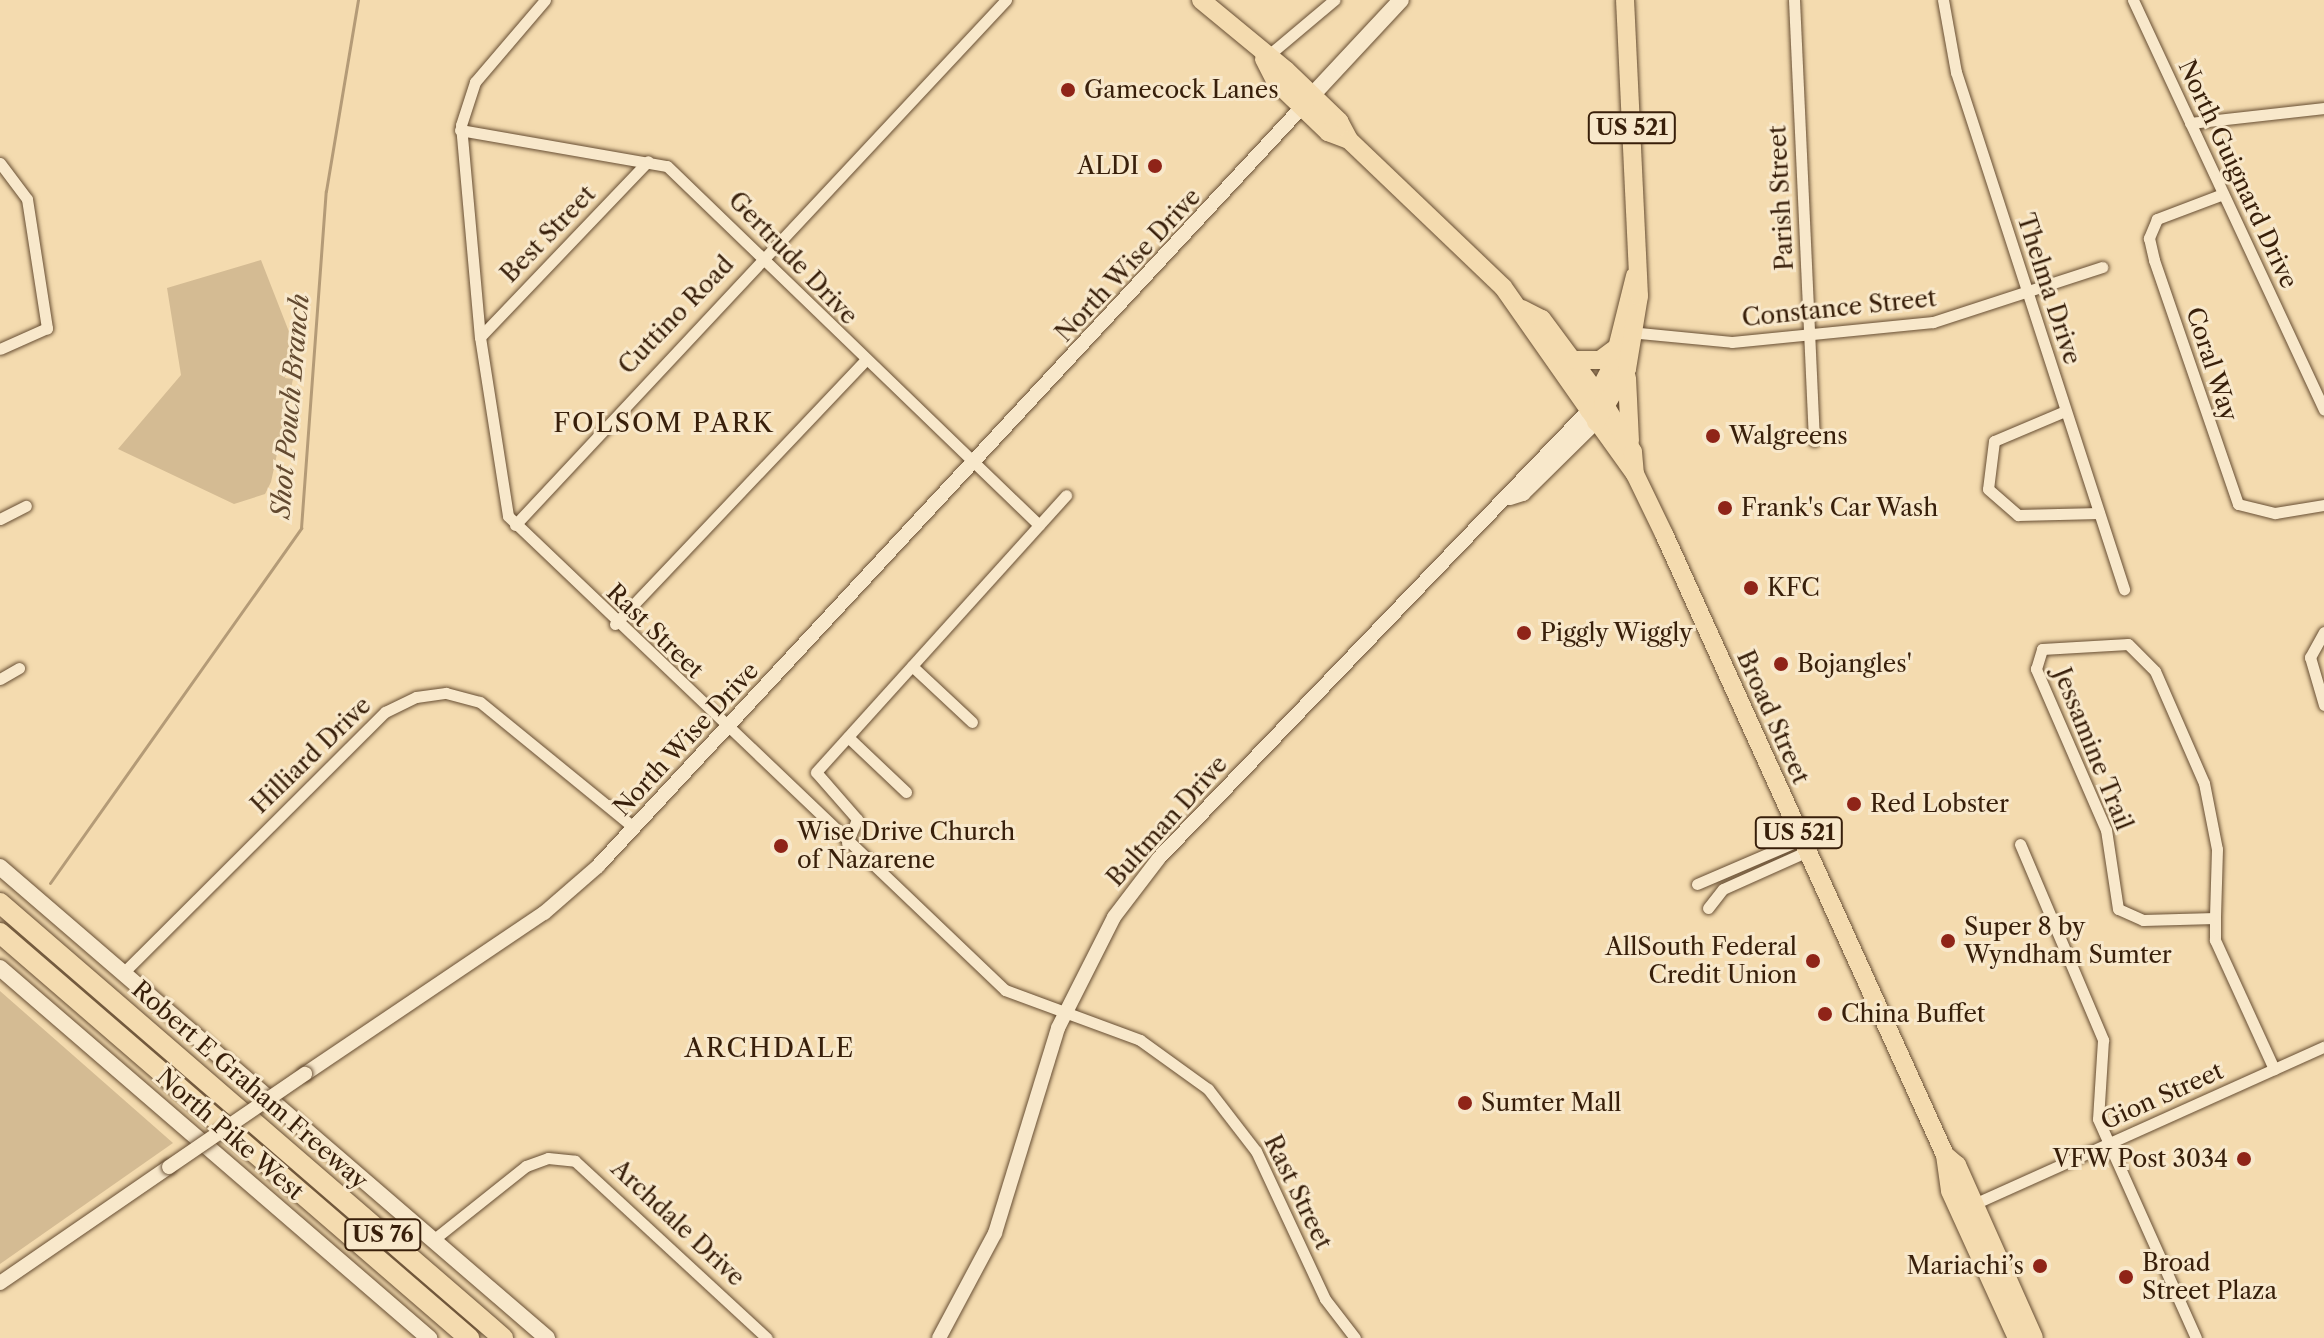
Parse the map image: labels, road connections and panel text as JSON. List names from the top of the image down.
{
  "streets": {
    "highway": ["Robert E Graham Freeway", "US 76"],
    "main road": [
      "US 521",
      "Broad Street",
      "Bultman Drive",
      "North Pike West"
    ],
    "street": [
      "North Guignard Drive",
      "Parish Street",
      "Best Street",
      "Gertrude Drive",
      "North Wise Drive",
      "Thelma Drive",
      "Constance Street",
      "Cuttino Road",
      "Coral Way",
      "Rast Street",
      "Jessamine Trail",
      "Hilliard Drive",
      "Gion Street",
      "Archdale Drive"
    ]
  },
  "crossings": [
    ["US 521", "Broad Street"],
    ["US 521", "Bultman Drive"],
    ["North Guignard Drive", "Coral Way"],
    ["Parish Street", "Constance Street"],
    ["Best Street", "Gertrude Drive"],
    ["Best Street", "Rast Street"],
    ["Gertrude Drive", "North Wise Drive"],
    ["Gertrude Drive", "Cuttino Road"],
    ["Gertrude Drive", "Rast Street"],
    ["North Wise Drive", "Rast Street"],
    ["North Wise Drive", "Broad Street"],
    ["North Wise Drive", "Hilliard Drive"],
    ["Thelma Drive", "Constance Street"],
    ["Constance Street", "Bultman Drive"],
    ["Cuttino Road", "Rast Street"],
    ["Rast Street", "Bultman Drive"],
    ["Broad Street", "Bultman Drive"],
    ["Broad Street", "Gion Street"],
    ["Jessamine Trail", "Gion Street"]
  ],
  "districts": ["FOLSOM PARK", "ARCHDALE"],
  "water": ["Shot Pouch Branch"],
  "places": [
    "Gamecock Lanes",
    "ALDI",
    "Walgreens",
    "Frank's Car Wash",
    "KFC",
    "Piggly Wiggly",
    "Bojangles'",
    "Red Lobster",
    "Wise Drive Church of Nazarene",
    "Super 8 by Wyndham Sumter",
    "AllSouth Federal Credit Union",
    "China Buffet",
    "Sumter Mall",
    "VFW Post 3034",
    "Mariachi’s",
    "Broad Street Plaza"
  ]
}
